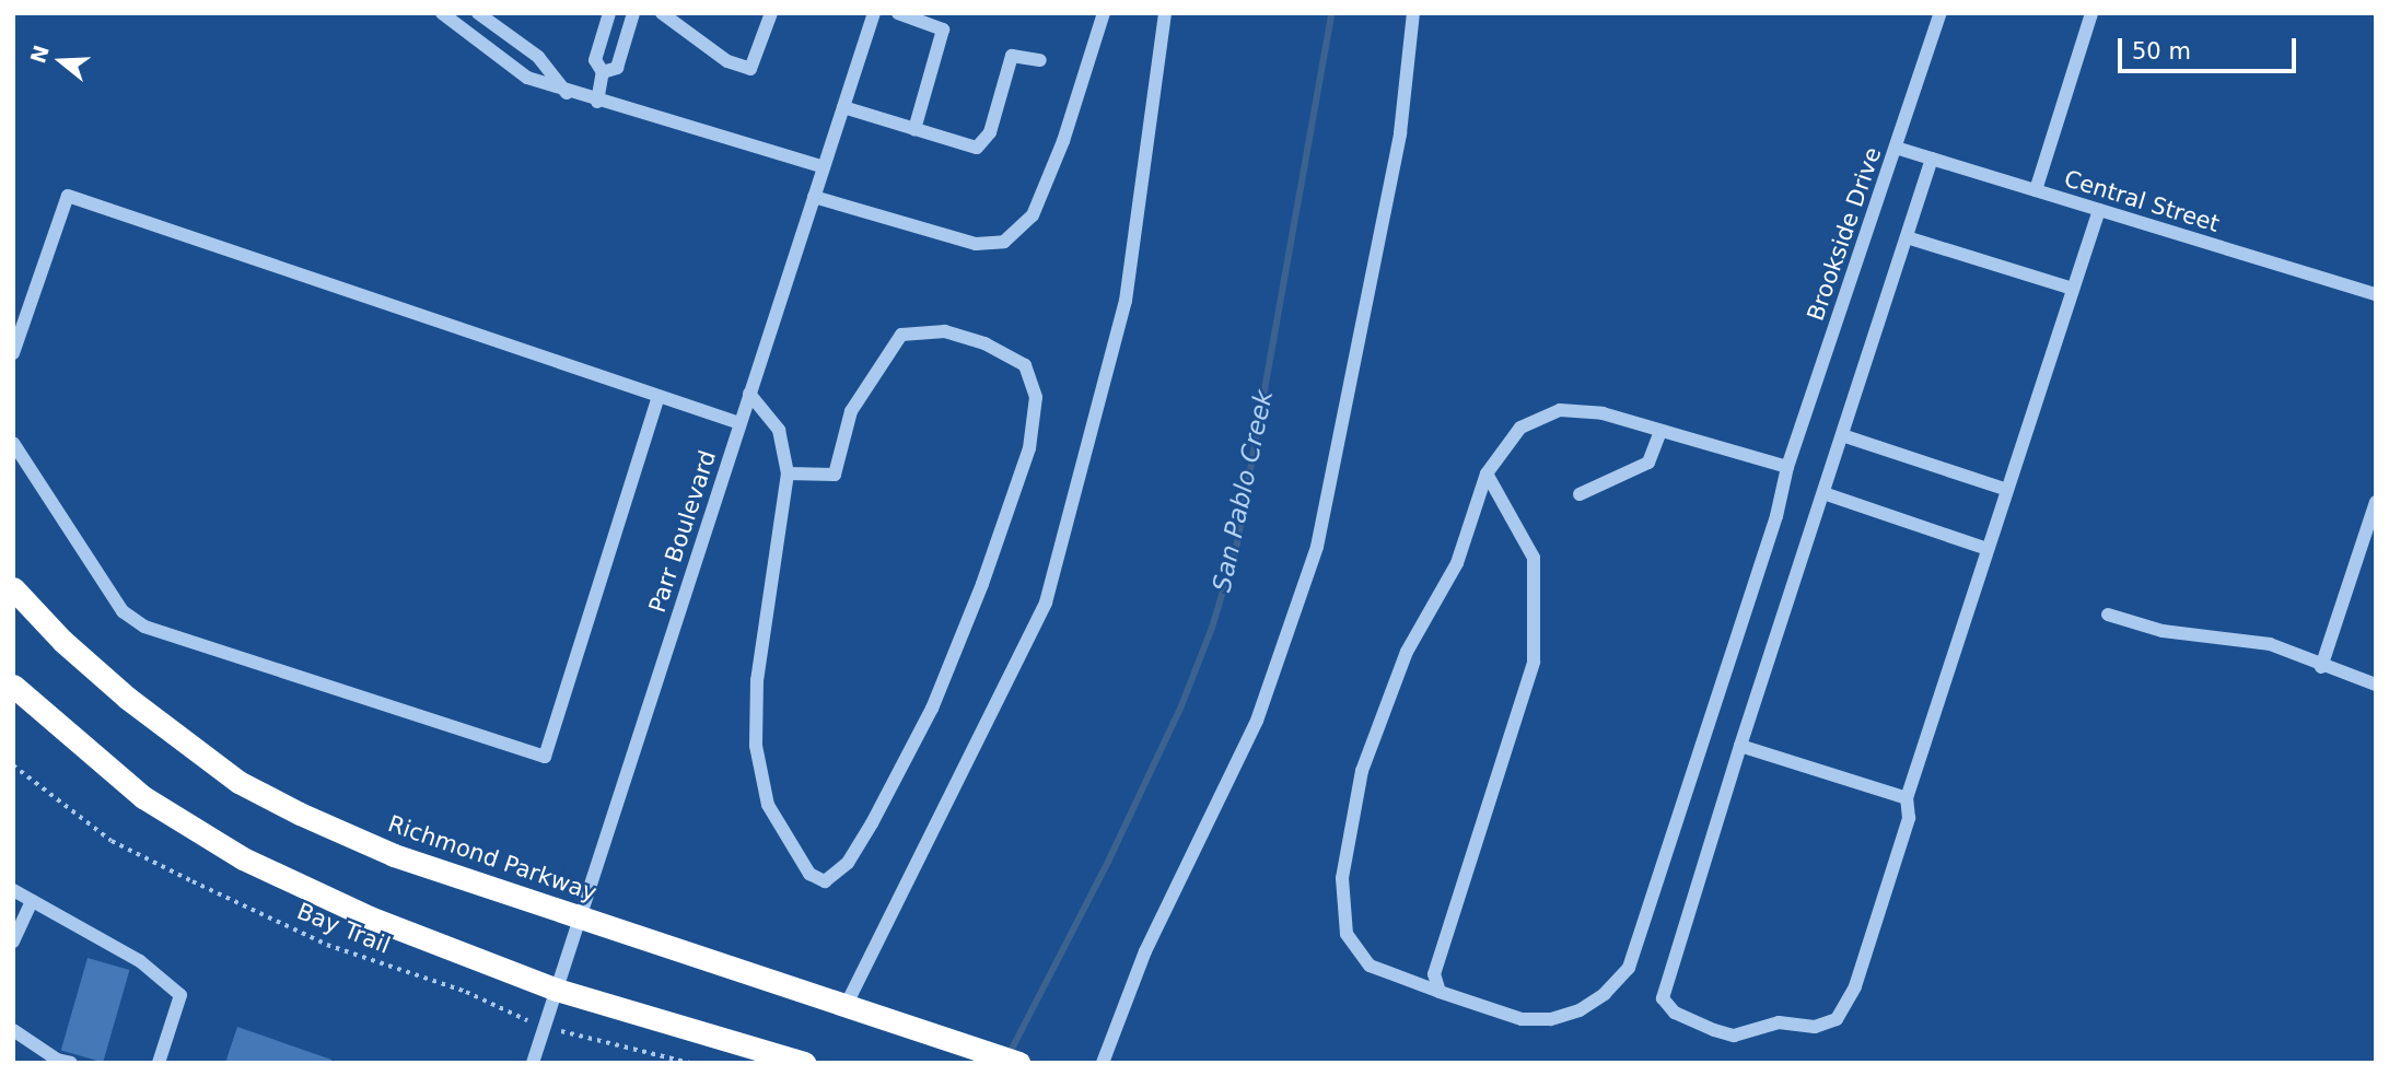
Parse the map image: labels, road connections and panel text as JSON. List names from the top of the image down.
{
  "streets": {
    "highway": ["Richmond Parkway"],
    "street": ["Central Street", "Brookside Drive", "Parr Boulevard"],
    "path": ["Bay Trail"]
  },
  "crossings": [
    ["Central Street", "Brookside Drive"],
    ["Parr Boulevard", "Richmond Parkway"],
    ["Parr Boulevard", "Bay Trail"]
  ],
  "water": ["San Pablo Creek"],
  "scale_bar": "50 m",
  "north": "left"
}
